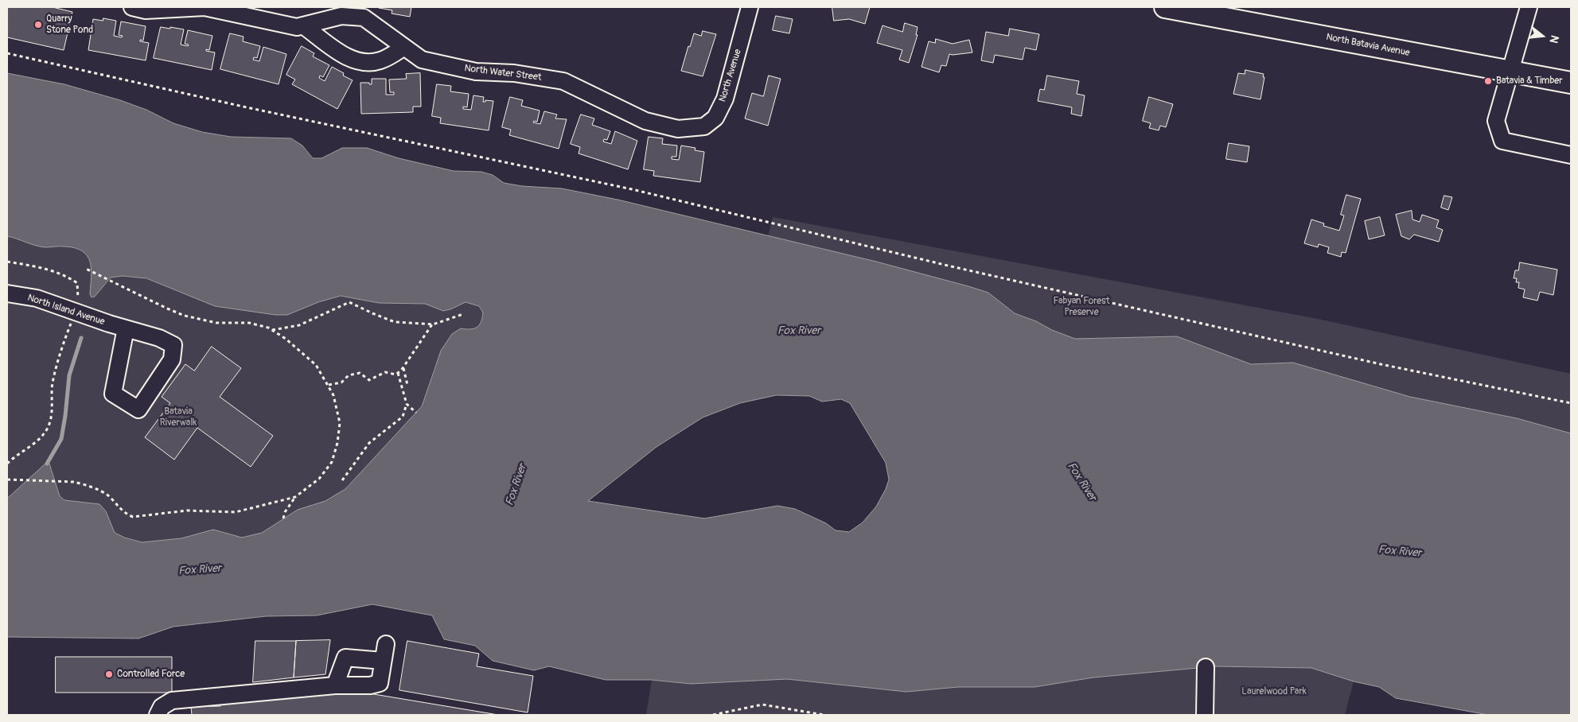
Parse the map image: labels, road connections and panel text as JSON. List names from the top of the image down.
{
  "streets": {
    "main road": ["North Batavia Avenue"],
    "street": ["North Water Street", "North Avenue", "North Island Avenue"]
  },
  "crossings": [
    ["North Water Street", "North Avenue"]
  ],
  "water": ["Fox River"],
  "parks": ["Fabyan Forest Preserve", "Batavia Riverwalk", "Laurelwood Park"],
  "places": ["Quarry Stone Pond", "Batavia & Timber", "Controlled Force"],
  "north": "right"
}
